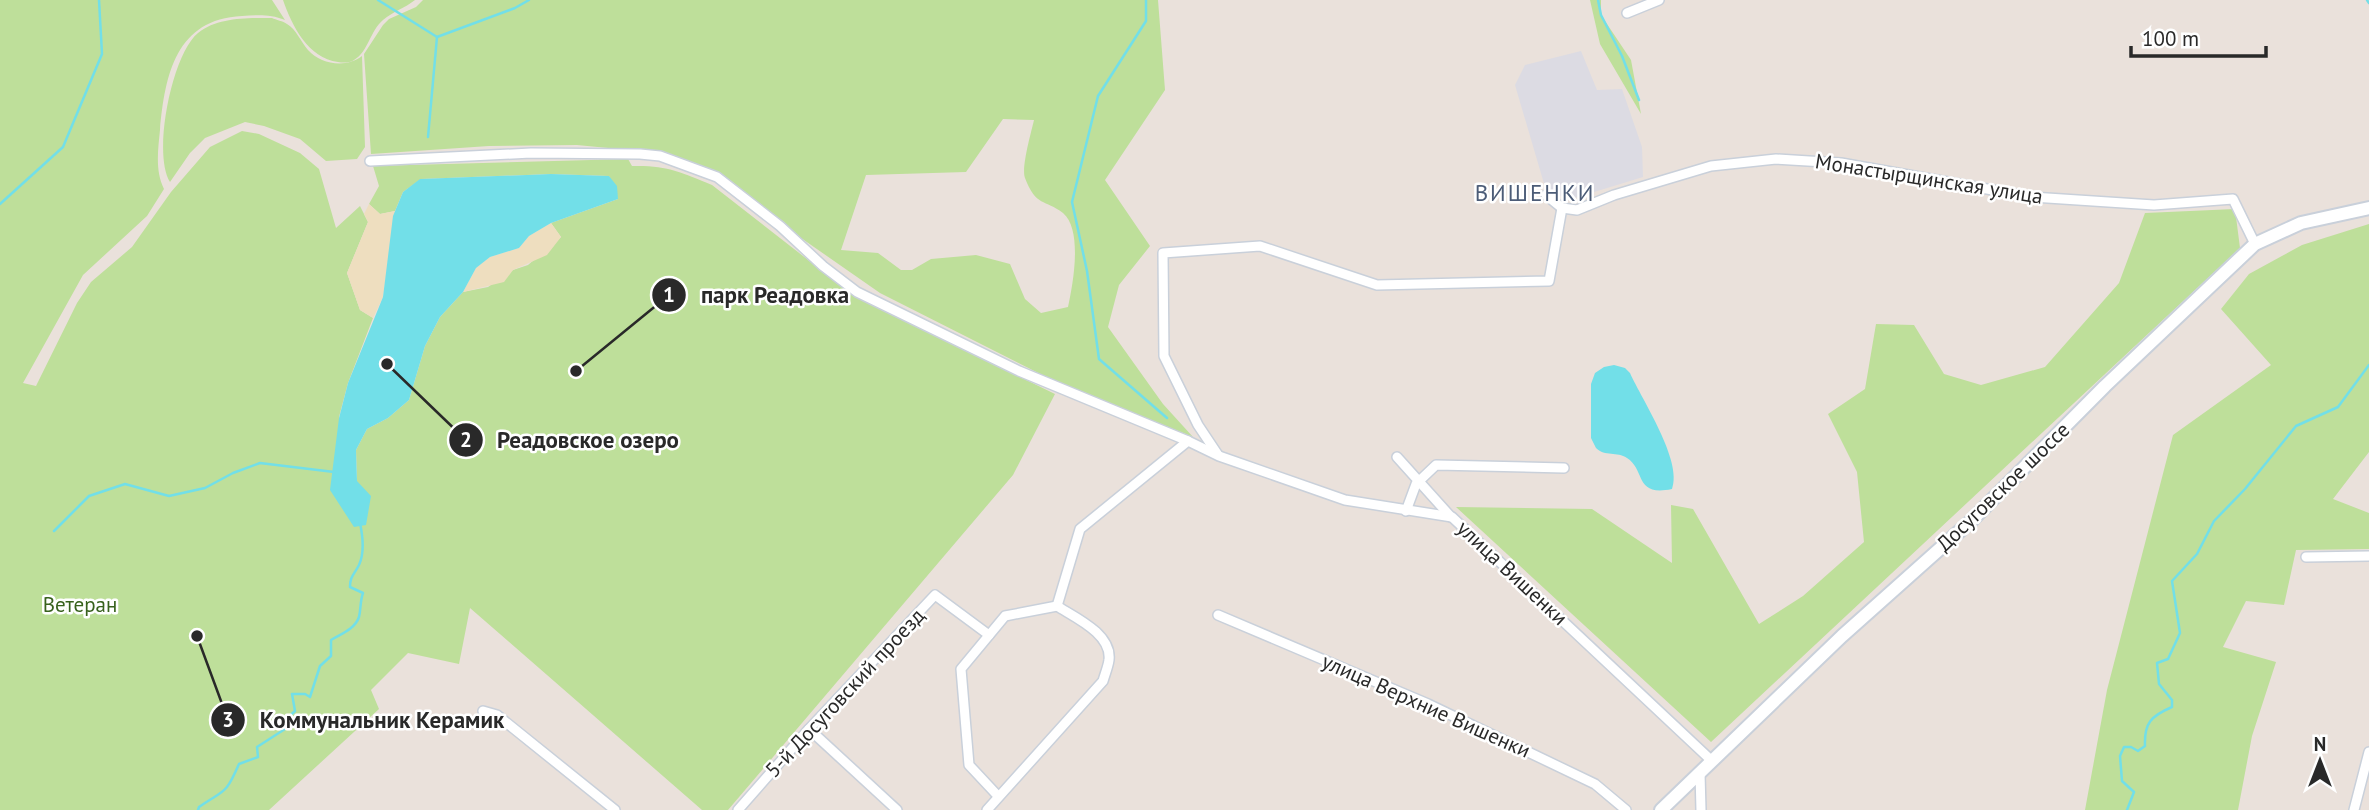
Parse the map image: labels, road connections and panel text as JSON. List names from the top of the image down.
{
  "streets": {
    "main road": ["Досуговское шоссе"],
    "street": [
      "Монастырщинская улица",
      "улица Вишенки",
      "5-й Досуговский проезд",
      "улица Верхние Вишенки"
    ]
  },
  "crossings": [
    ["Монастырщинская улица", "Досуговское шоссе"],
    ["Досуговское шоссе", "улица Вишенки"]
  ],
  "districts": ["ВИШЕНКИ"],
  "parks": ["Ветеран"],
  "places": ["Реадовское озеро", "парк Реадовка", "Коммунальник Керамик"],
  "scale_bar": "100 m",
  "north": "top"
}
